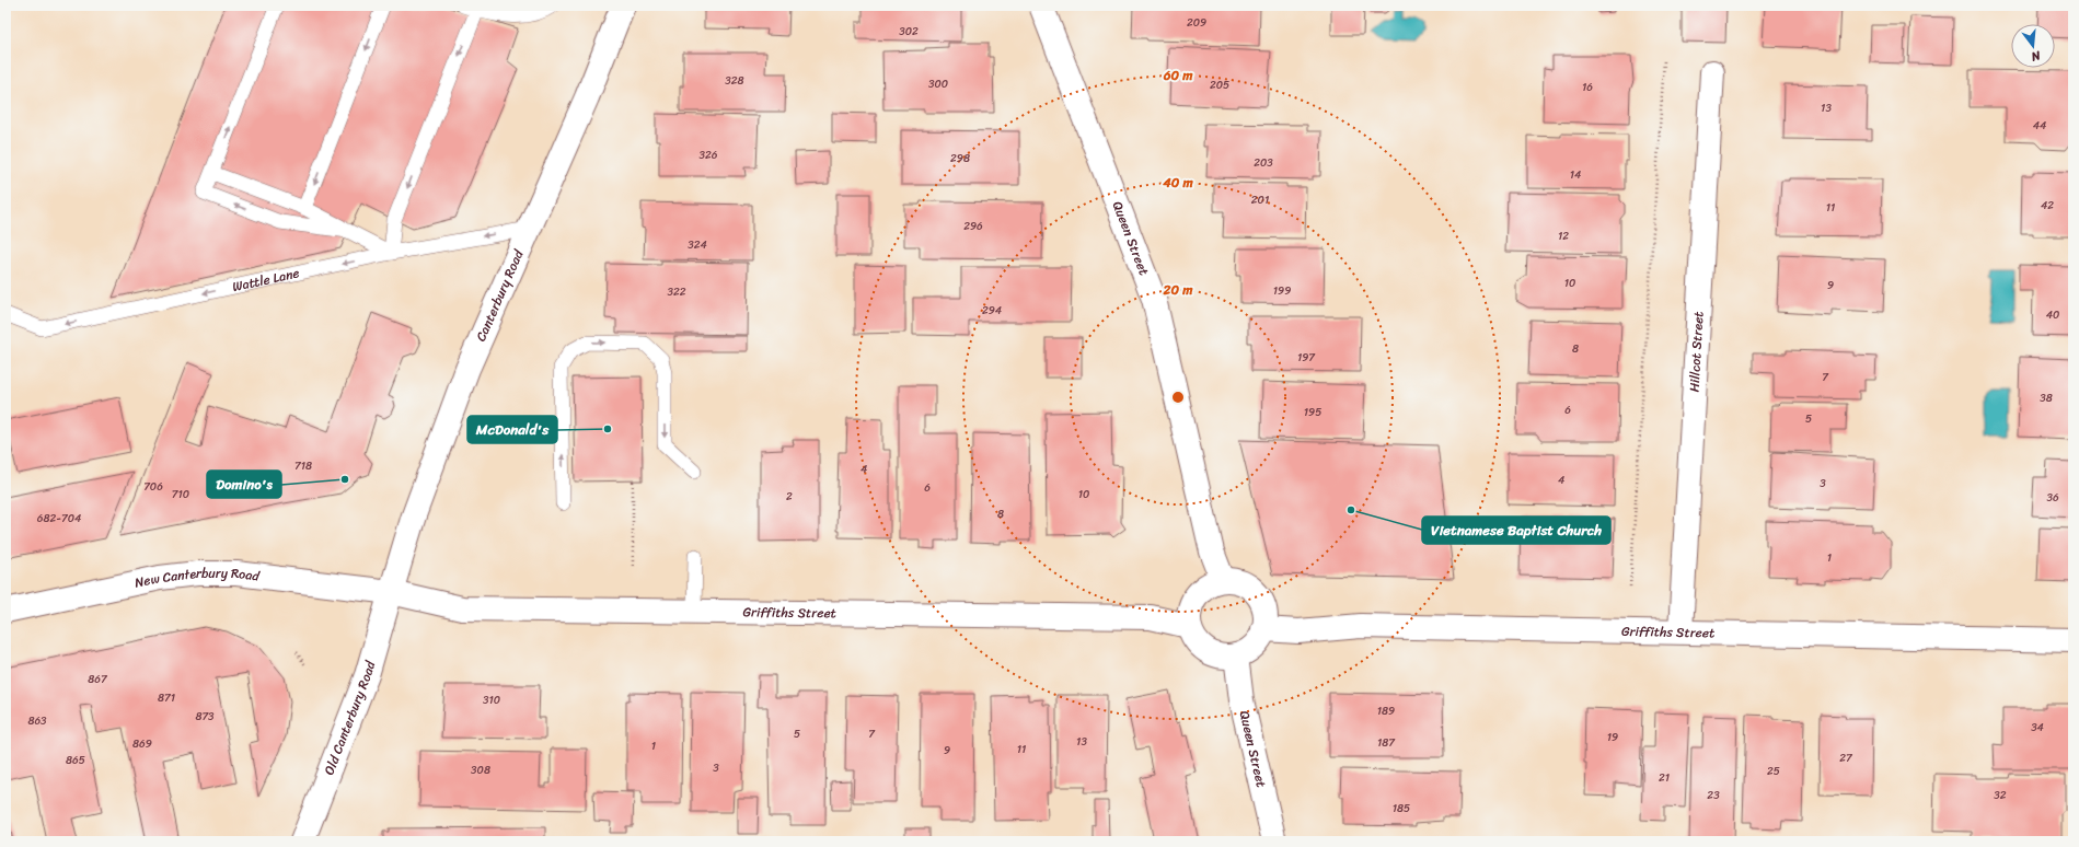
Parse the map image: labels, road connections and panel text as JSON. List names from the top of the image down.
{
  "streets": {
    "main road": [
      "Queen Street",
      "Canterbury Road",
      "Hillcot Street",
      "New Canterbury Road",
      "Griffiths Street",
      "Old Canterbury Road"
    ],
    "lane": ["Wattle Lane"]
  },
  "crossings": [
    ["Queen Street", "Griffiths Street"],
    ["Wattle Lane", "Canterbury Road"],
    ["Canterbury Road", "New Canterbury Road"],
    ["Canterbury Road", "Griffiths Street"],
    ["Canterbury Road", "Old Canterbury Road"],
    ["Hillcot Street", "Griffiths Street"],
    ["New Canterbury Road", "Griffiths Street"],
    ["New Canterbury Road", "Old Canterbury Road"],
    ["Griffiths Street", "Old Canterbury Road"]
  ],
  "one_way": ["Wattle Lane"],
  "places": ["McDonald's", "Domino's", "Vietnamese Baptist Church"],
  "house_numbers": [
    "209",
    "302",
    "328",
    "300",
    "205",
    "16",
    "13",
    "44",
    "326",
    "298",
    "203",
    "14",
    "201",
    "42",
    "11",
    "296",
    "12",
    "324",
    "10",
    "9",
    "199",
    "322",
    "294",
    "40",
    "8",
    "197",
    "7",
    "38",
    "6",
    "195",
    "5",
    "718",
    "4",
    "4",
    "3",
    "706",
    "6",
    "710",
    "10",
    "2",
    "36",
    "8",
    "682-704",
    "1",
    "867",
    "871",
    "310",
    "189",
    "873",
    "863",
    "34",
    "5",
    "7",
    "19",
    "13",
    "187",
    "869",
    "1",
    "11",
    "9",
    "27",
    "865",
    "3",
    "308",
    "25",
    "21",
    "23",
    "32",
    "185"
  ],
  "north": "bottom",
  "rings": ["60 m", "40 m", "20 m"]
}
